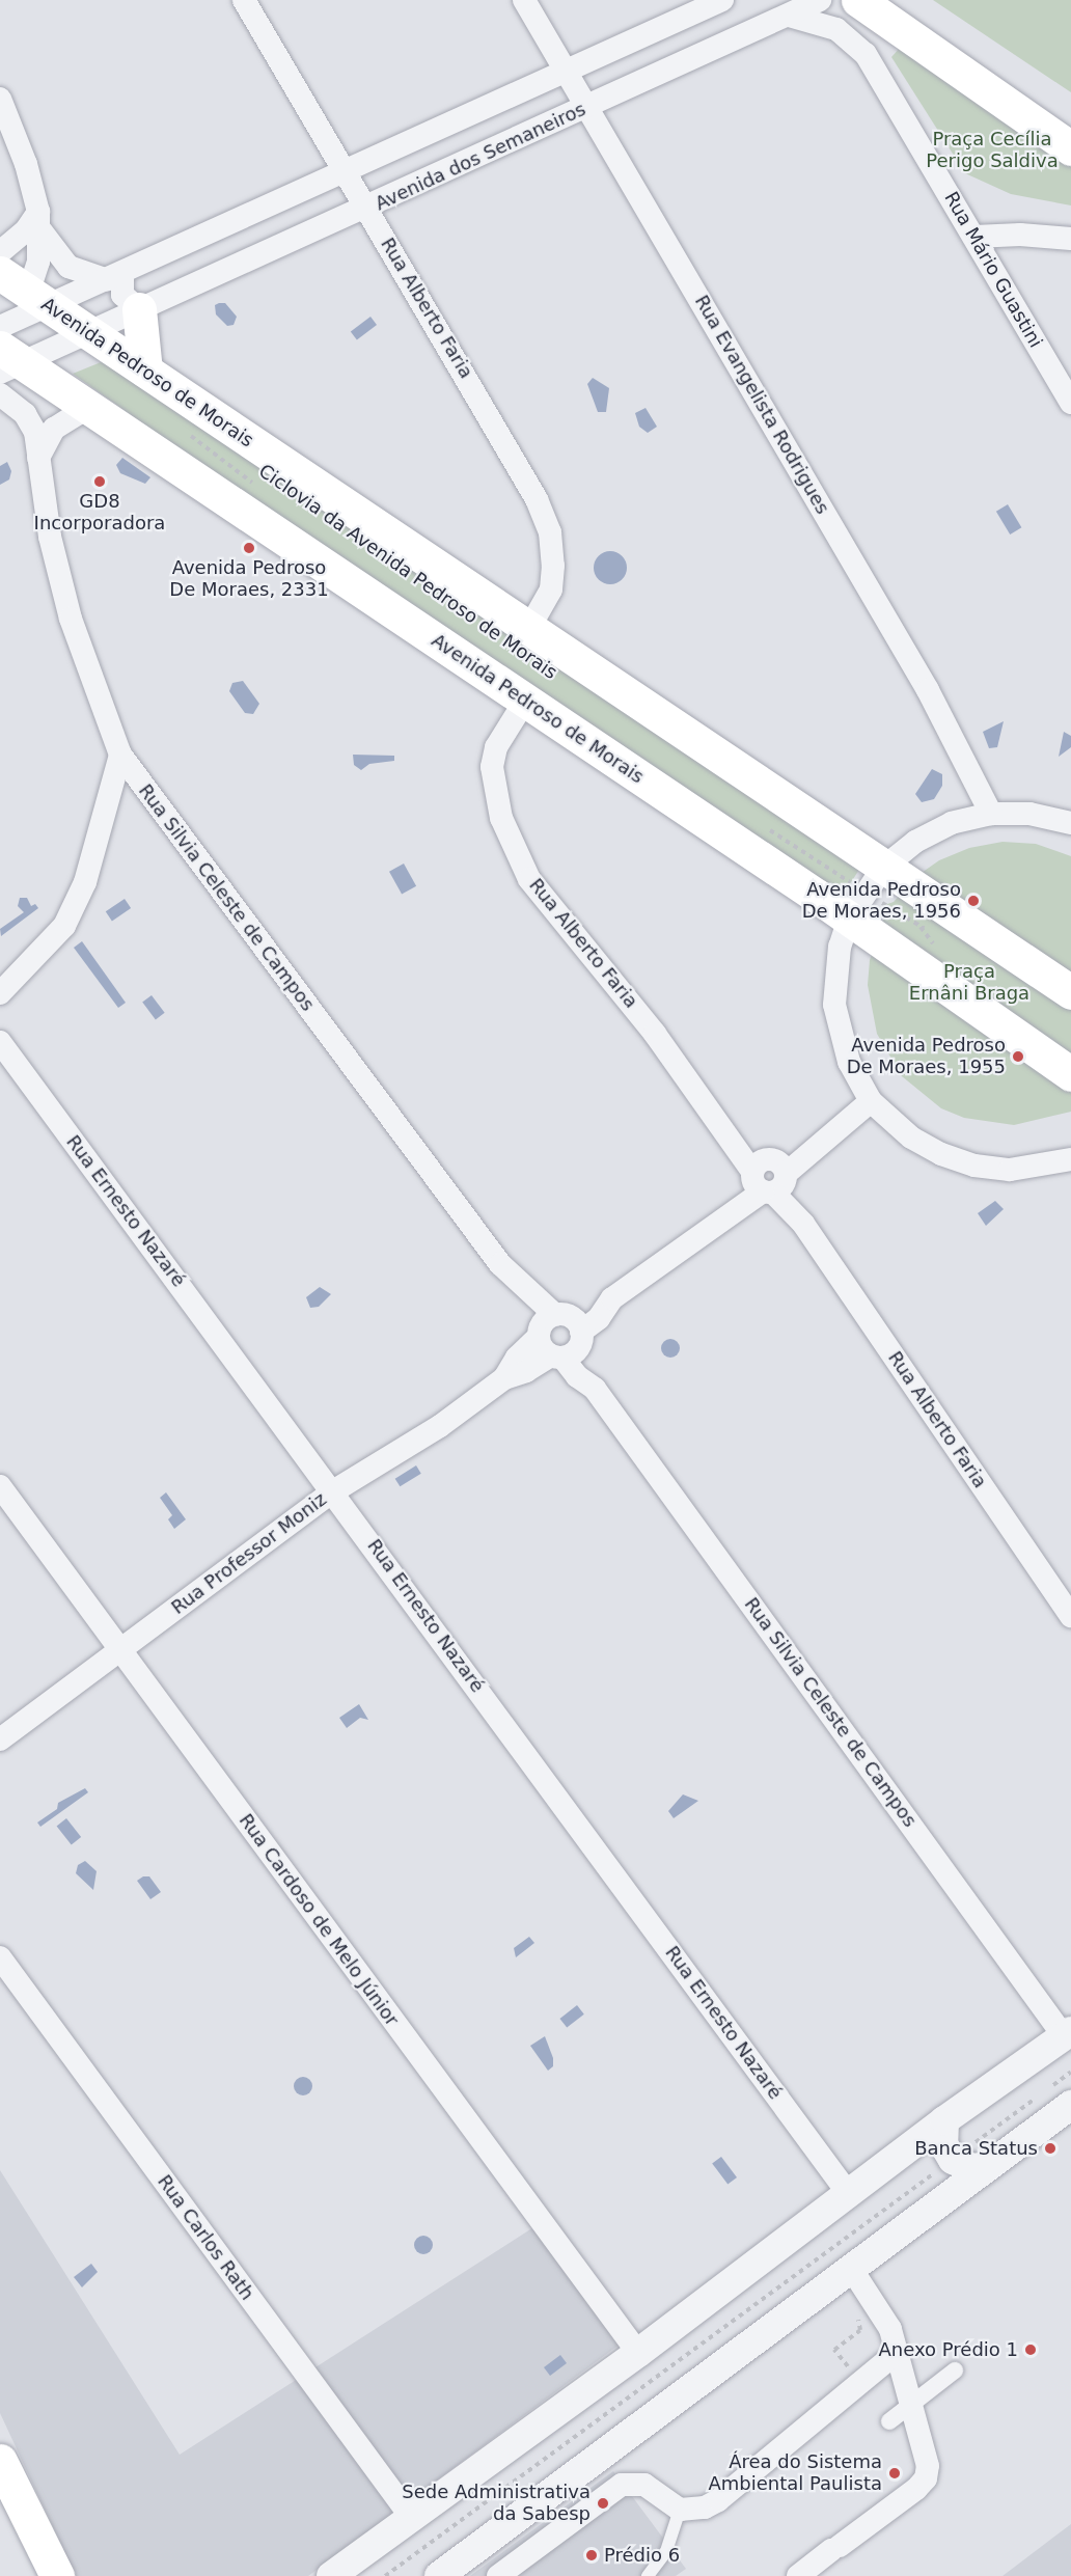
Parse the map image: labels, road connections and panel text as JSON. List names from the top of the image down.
{
  "streets": {
    "main road": ["Avenida Pedroso de Morais"],
    "street": [
      "Avenida dos Semaneiros",
      "Rua Mário Guastini",
      "Rua Alberto Faria",
      "Rua Evangelista Rodrigues",
      "Rua Silvia Celeste de Campos",
      "Rua Ernesto Nazaré",
      "Rua Professor Moniz",
      "Rua Cardoso de Melo Júnior",
      "Rua Carlos Rath"
    ],
    "path": ["Ciclovia da Avenida Pedroso de Morais"]
  },
  "crossings": [
    ["Avenida dos Semaneiros", "Rua Mário Guastini"],
    ["Avenida dos Semaneiros", "Rua Alberto Faria"],
    ["Avenida dos Semaneiros", "Avenida Pedroso de Morais"],
    ["Avenida dos Semaneiros", "Rua Evangelista Rodrigues"],
    ["Rua Alberto Faria", "Avenida Pedroso de Morais"],
    ["Rua Alberto Faria", "Rua Professor Moniz"],
    ["Rua Silvia Celeste de Campos", "Rua Professor Moniz"],
    ["Rua Ernesto Nazaré", "Rua Professor Moniz"],
    ["Rua Professor Moniz", "Rua Cardoso de Melo Júnior"]
  ],
  "parks": ["Praça Cecília Perigo Saldiva", "Praça Ernâni Braga"],
  "places": [
    "GD8 Incorporadora",
    "Avenida Pedroso De Moraes, 2331",
    "Avenida Pedroso De Moraes, 1956",
    "Avenida Pedroso De Moraes, 1955",
    "Banca Status",
    "Anexo Prédio 1",
    "Área do Sistema Ambiental Paulista",
    "Sede Administrativa da Sabesp",
    "Prédio 6"
  ]
}
